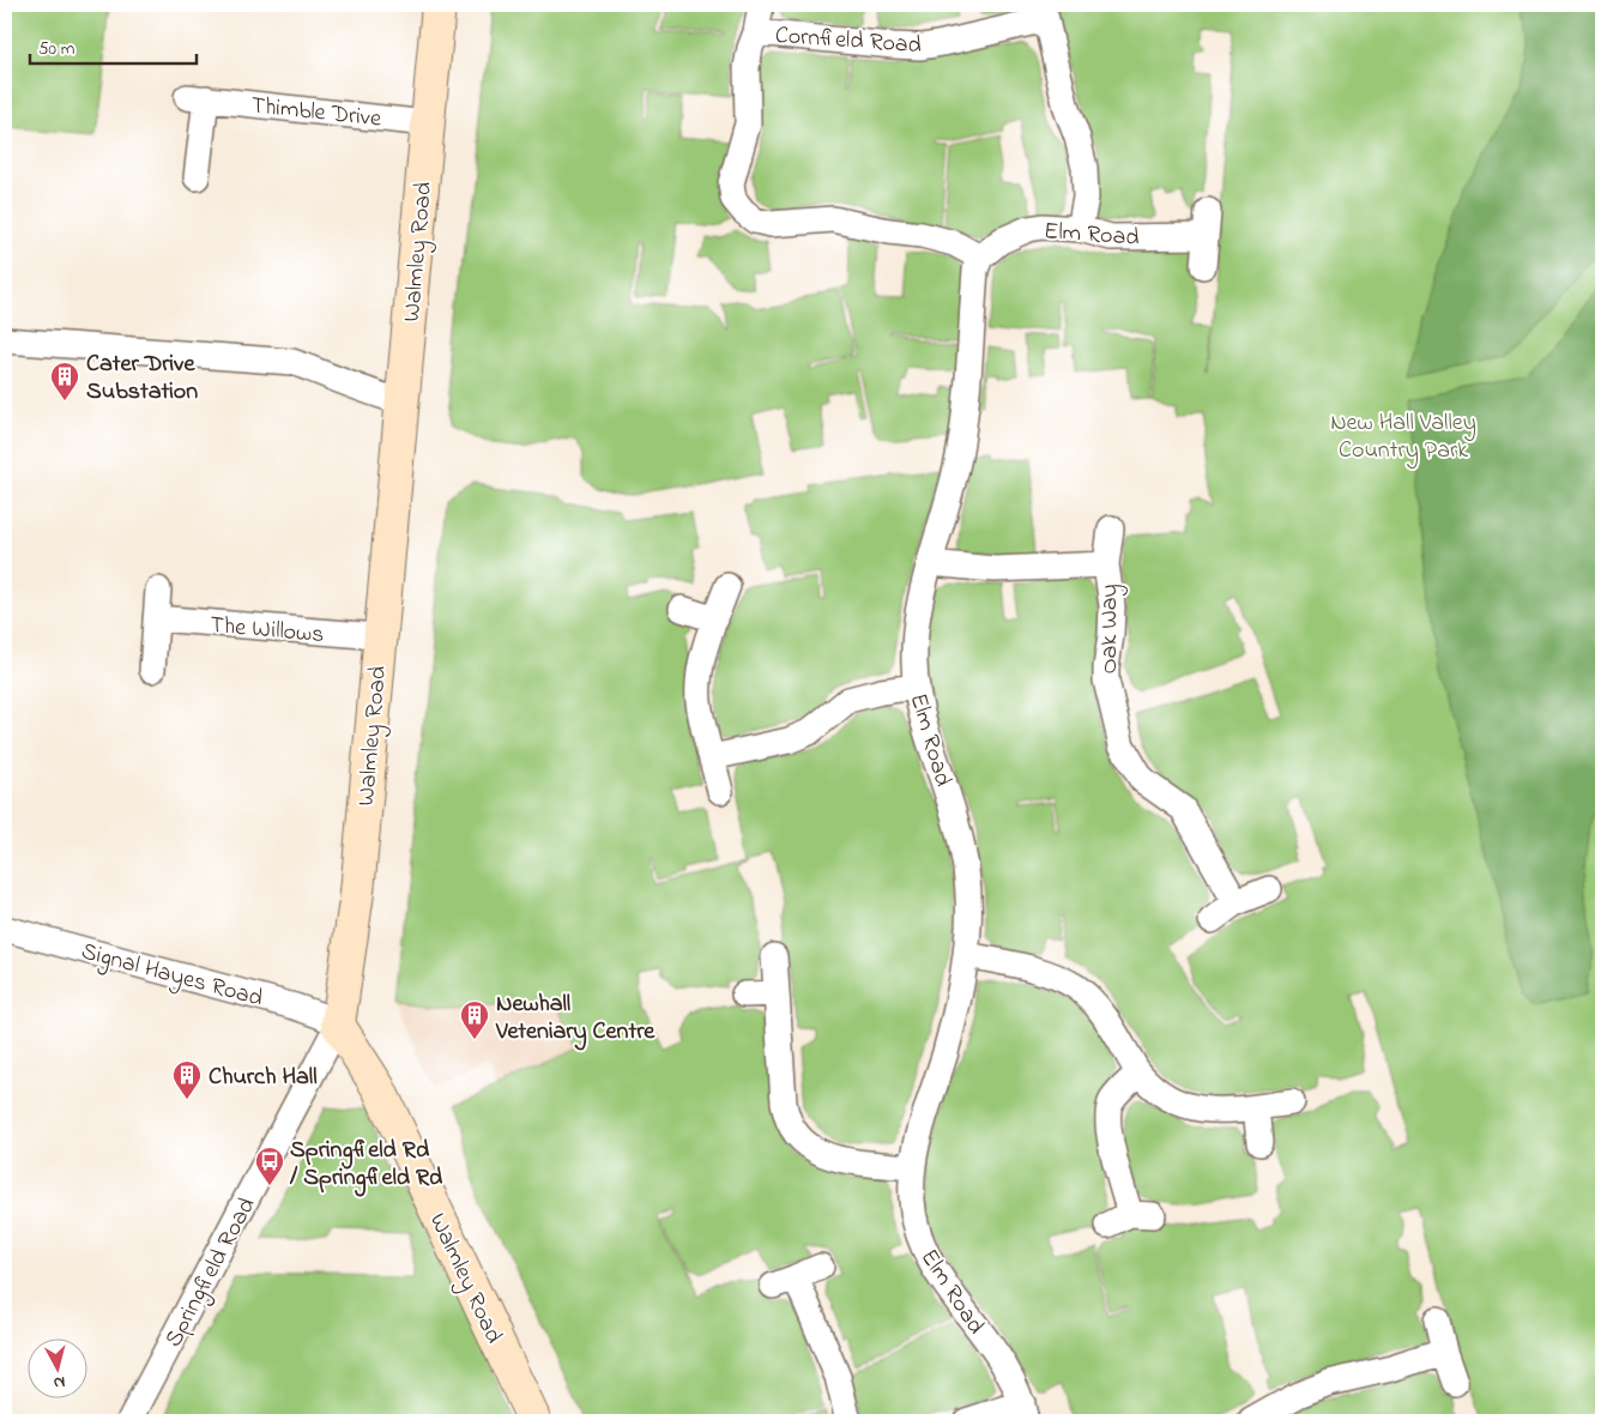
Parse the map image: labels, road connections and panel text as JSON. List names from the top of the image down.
{
  "streets": {
    "main road": ["Walmley Road"],
    "street": [
      "Cornfield Road",
      "Thimble Drive",
      "Elm Road",
      "The Willows",
      "Oak Way",
      "Signal Hayes Road",
      "Springfield Road"
    ]
  },
  "crossings": [
    ["Thimble Drive", "Walmley Road"],
    ["Elm Road", "Oak Way"],
    ["Walmley Road", "The Willows"],
    ["Walmley Road", "Signal Hayes Road"],
    ["Walmley Road", "Springfield Road"],
    ["Signal Hayes Road", "Springfield Road"]
  ],
  "parks": ["New Hall Valley Country Park"],
  "places": {
    "building": ["Cater Drive Substation", "Newhall Veteniary Centre", "Church Hall"],
    "bus stop": ["Springfield Rd / Springfield Rd"]
  },
  "scale_bar": "50 m",
  "north": "bottom"
}
